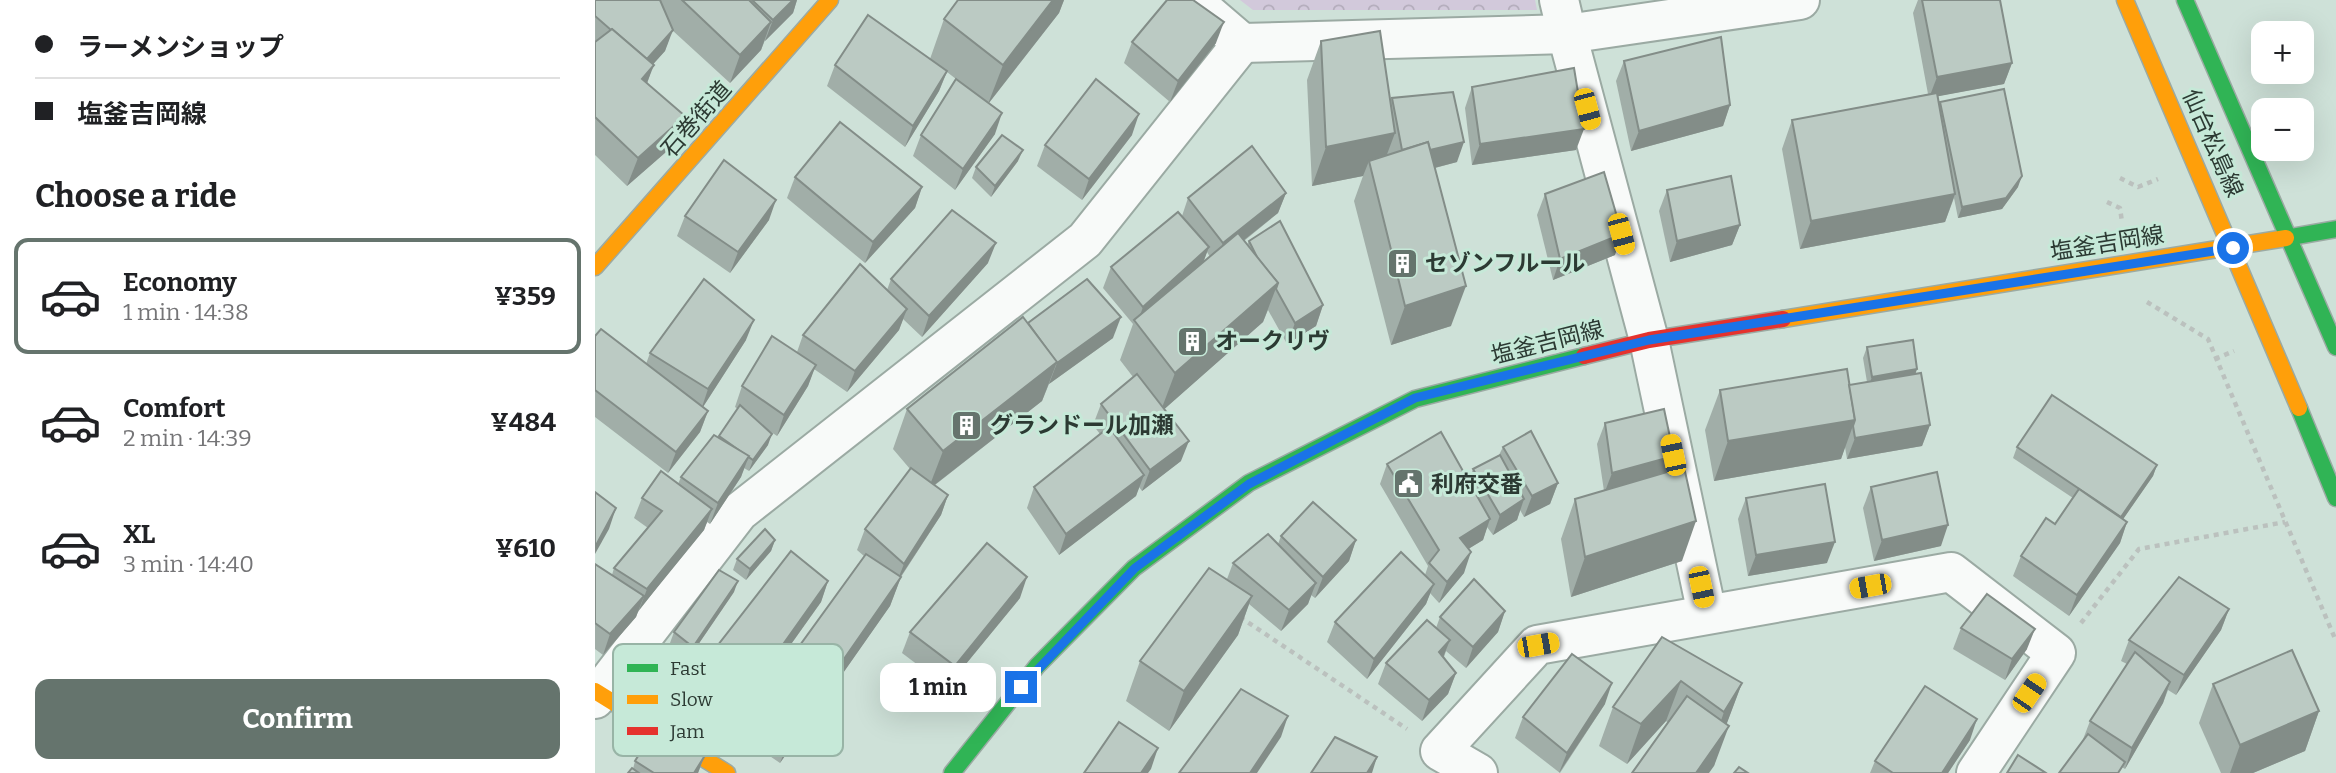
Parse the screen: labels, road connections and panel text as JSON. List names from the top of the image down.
{
  "streets": {
    "main road": ["石巻街道", "仙台松島線", "塩釜吉岡線"]
  },
  "crossings": [
    ["仙台松島線", "塩釜吉岡線"]
  ],
  "places": {
    "building": ["セゾンフルール", "オークリヴ", "グランドール加瀬"],
    "public building": ["利府交番"]
  },
  "legend": ["Fast", "Slow", "Jam"],
  "page": {
    "banner": ["ラーメンショップ", "塩釜吉岡線"],
    "map_buttons": ["+", "−"],
    "heading": "Choose a ride",
    "list": [
      {
        "name": "Economy",
        "note": "1 min · 14:38",
        "value": "¥359"
      },
      {
        "name": "Comfort",
        "note": "2 min · 14:39",
        "value": "¥484"
      },
      {
        "name": "XL",
        "note": "3 min · 14:40",
        "value": "¥610"
      }
    ],
    "bubble": "1 min",
    "buttons": "Confirm"
  }
}
